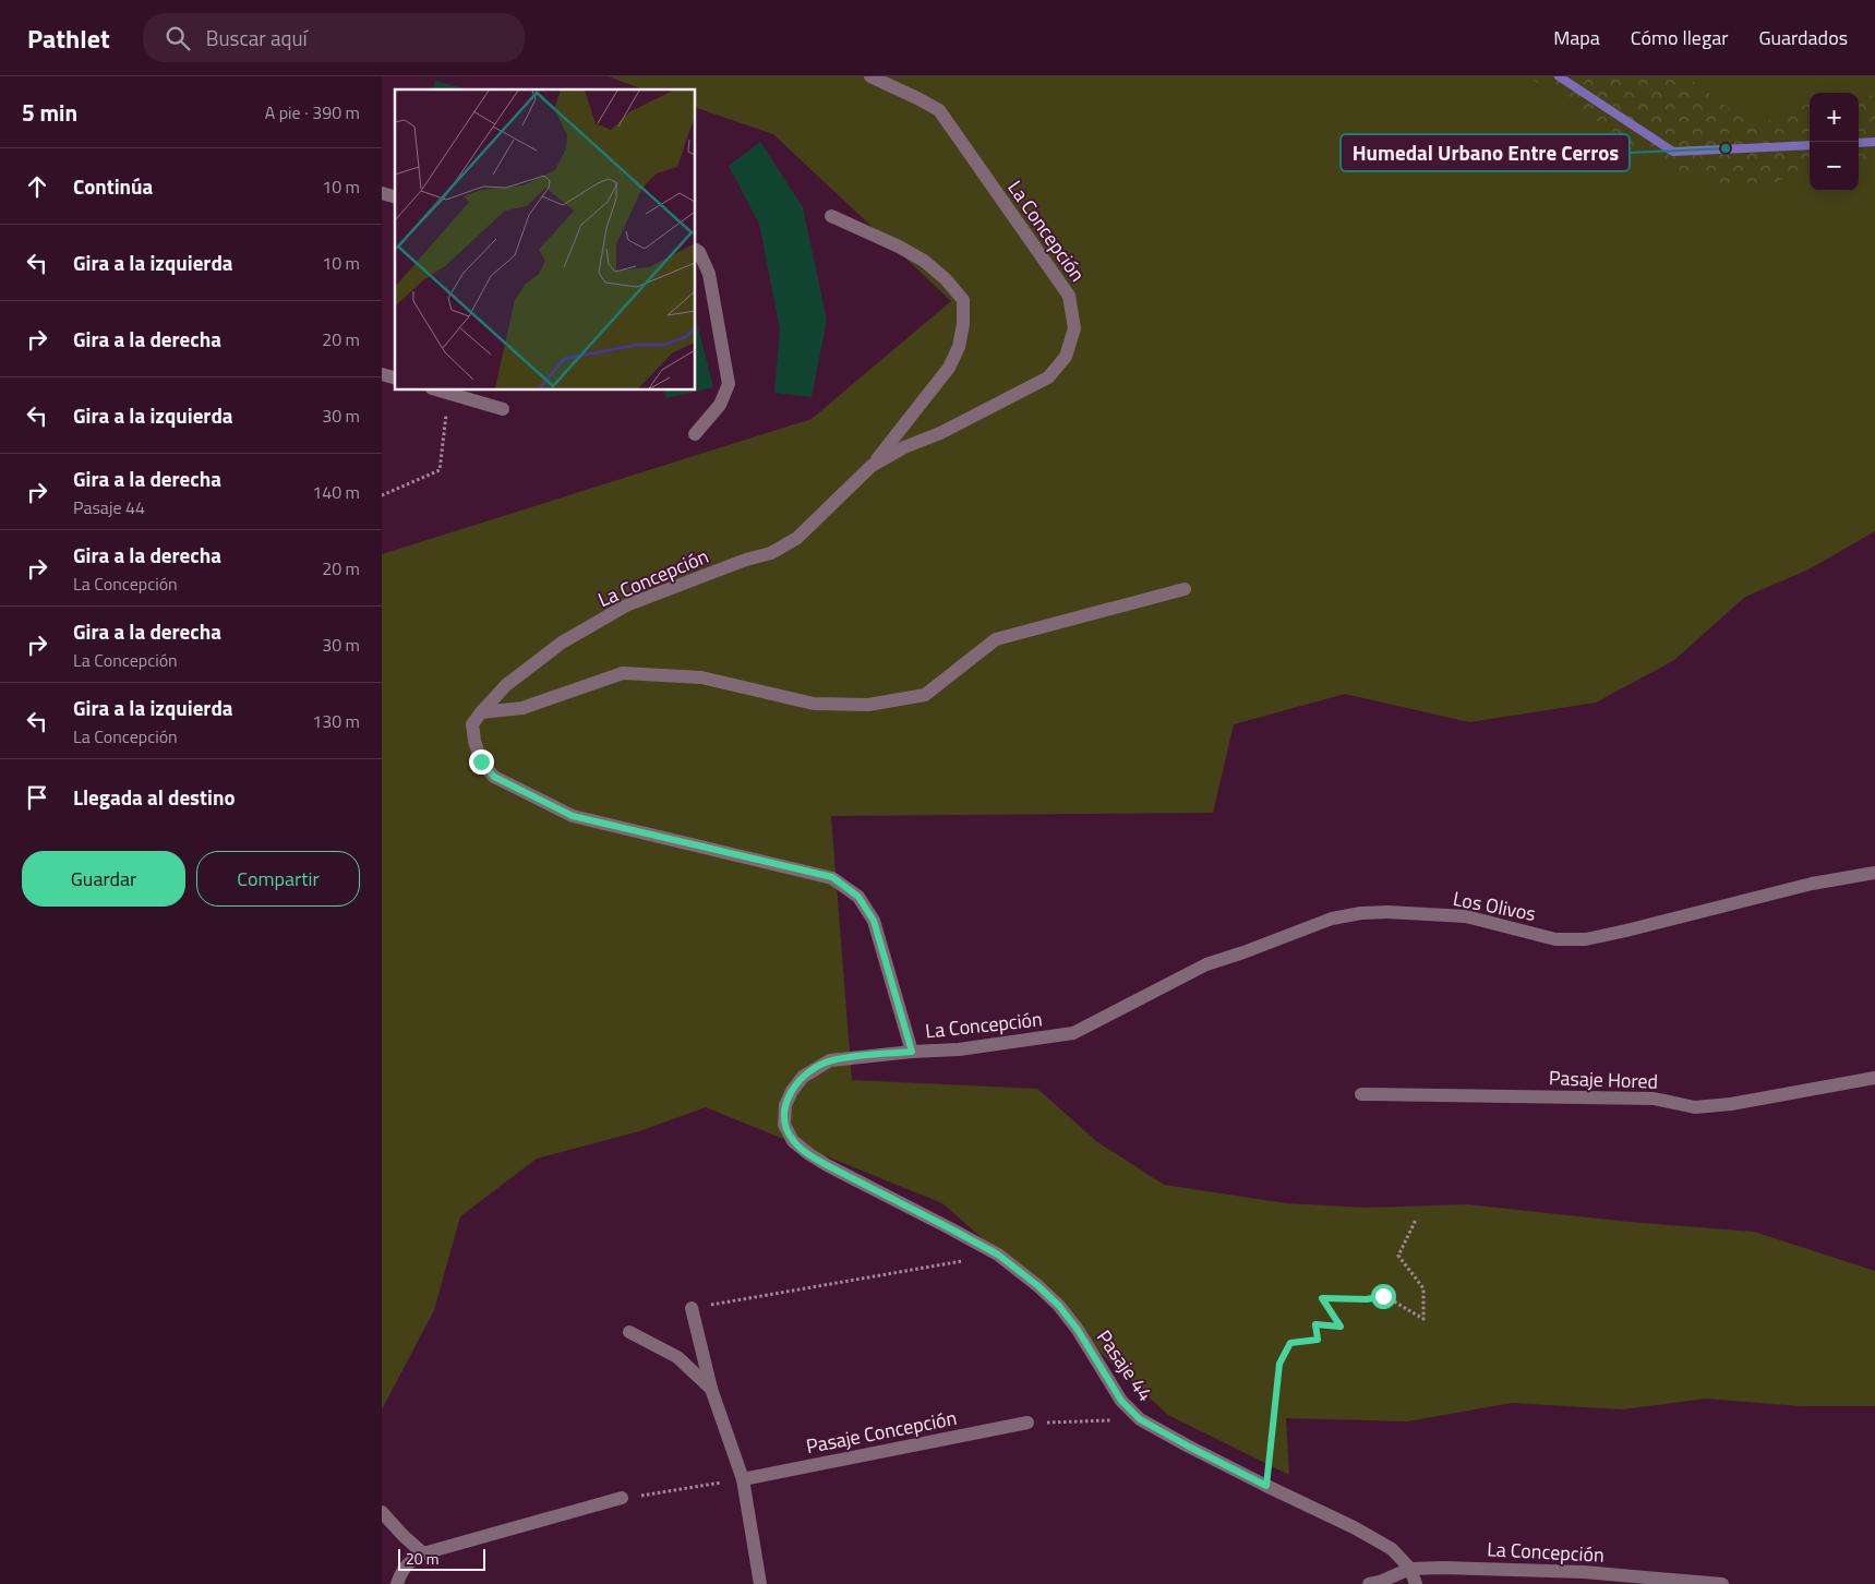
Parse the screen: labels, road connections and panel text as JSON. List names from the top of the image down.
{
  "streets": {
    "street": [
      "La Concepción",
      "Los Olivos",
      "Pasaje Hored",
      "Pasaje 44",
      "Pasaje Concepción"
    ]
  },
  "crossings": [
    ["La Concepción", "Los Olivos"],
    ["La Concepción", "Pasaje 44"]
  ],
  "places": ["Humedal Urbano Entre Cerros"],
  "scale_bar": "20 m",
  "page": {
    "header": "Pathlet",
    "search": "Buscar aquí",
    "nav": ["Mapa", "Cómo llegar", "Guardados"],
    "heading": ["5 min", "A pie · 390 m"],
    "map_buttons": ["+", "−"],
    "list": [
      ["Continúa", "10 m"],
      ["Gira a la izquierda", "10 m"],
      ["Gira a la derecha", "20 m"],
      ["Gira a la izquierda", "30 m"],
      ["Gira a la derecha", "Pasaje 44", "140 m"],
      ["Gira a la derecha", "La Concepción", "20 m"],
      ["Gira a la derecha", "La Concepción", "30 m"],
      ["Gira a la izquierda", "La Concepción", "130 m"],
      "Llegada al destino"
    ],
    "buttons": ["Guardar", "Compartir"],
    "scale": "20 m"
  }
}
